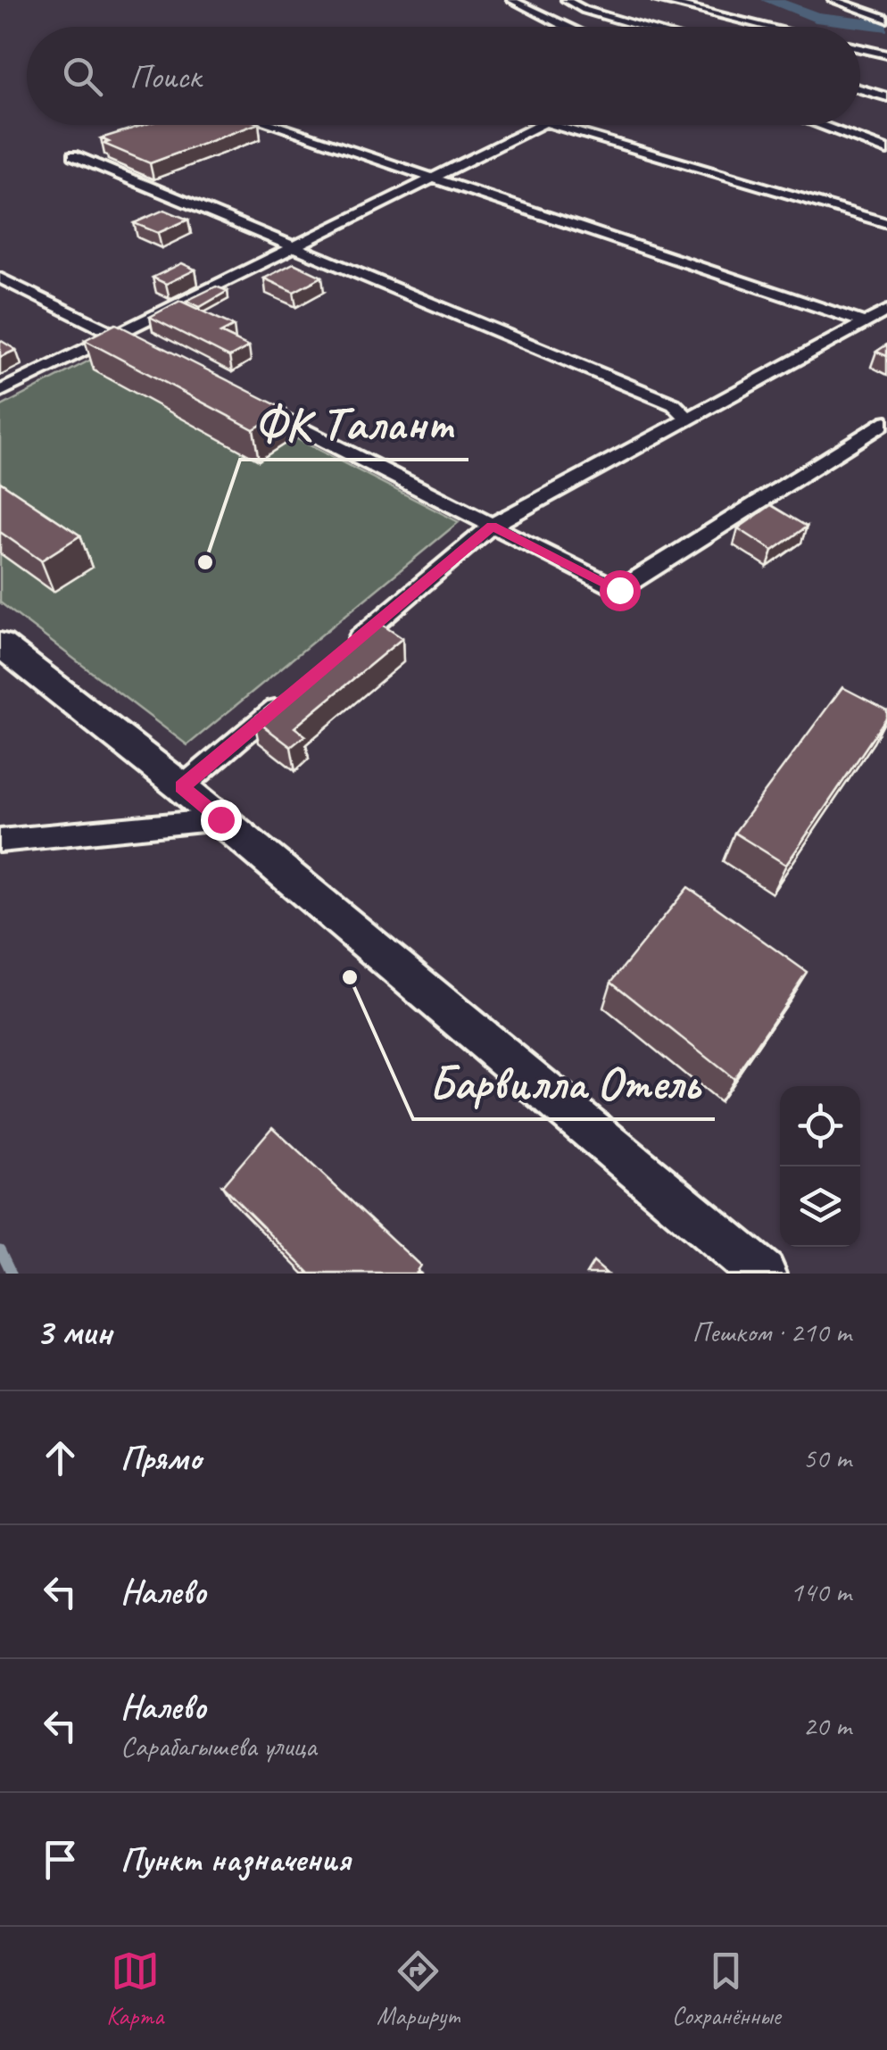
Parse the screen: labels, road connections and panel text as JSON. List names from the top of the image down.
{
  "places": ["ФК Талант", "Барвилла Отель"],
  "page": {
    "search": "Поиск",
    "heading": ["3 мин", "Пешком · 210 m"],
    "list": [
      ["Прямо", "50 m"],
      ["Налево", "140 m"],
      ["Налево", "Сарабагышева улица", "20 m"],
      "Пункт назначения"
    ],
    "nav": ["Карта", "Маршрут", "Сохранённые"]
  }
}
